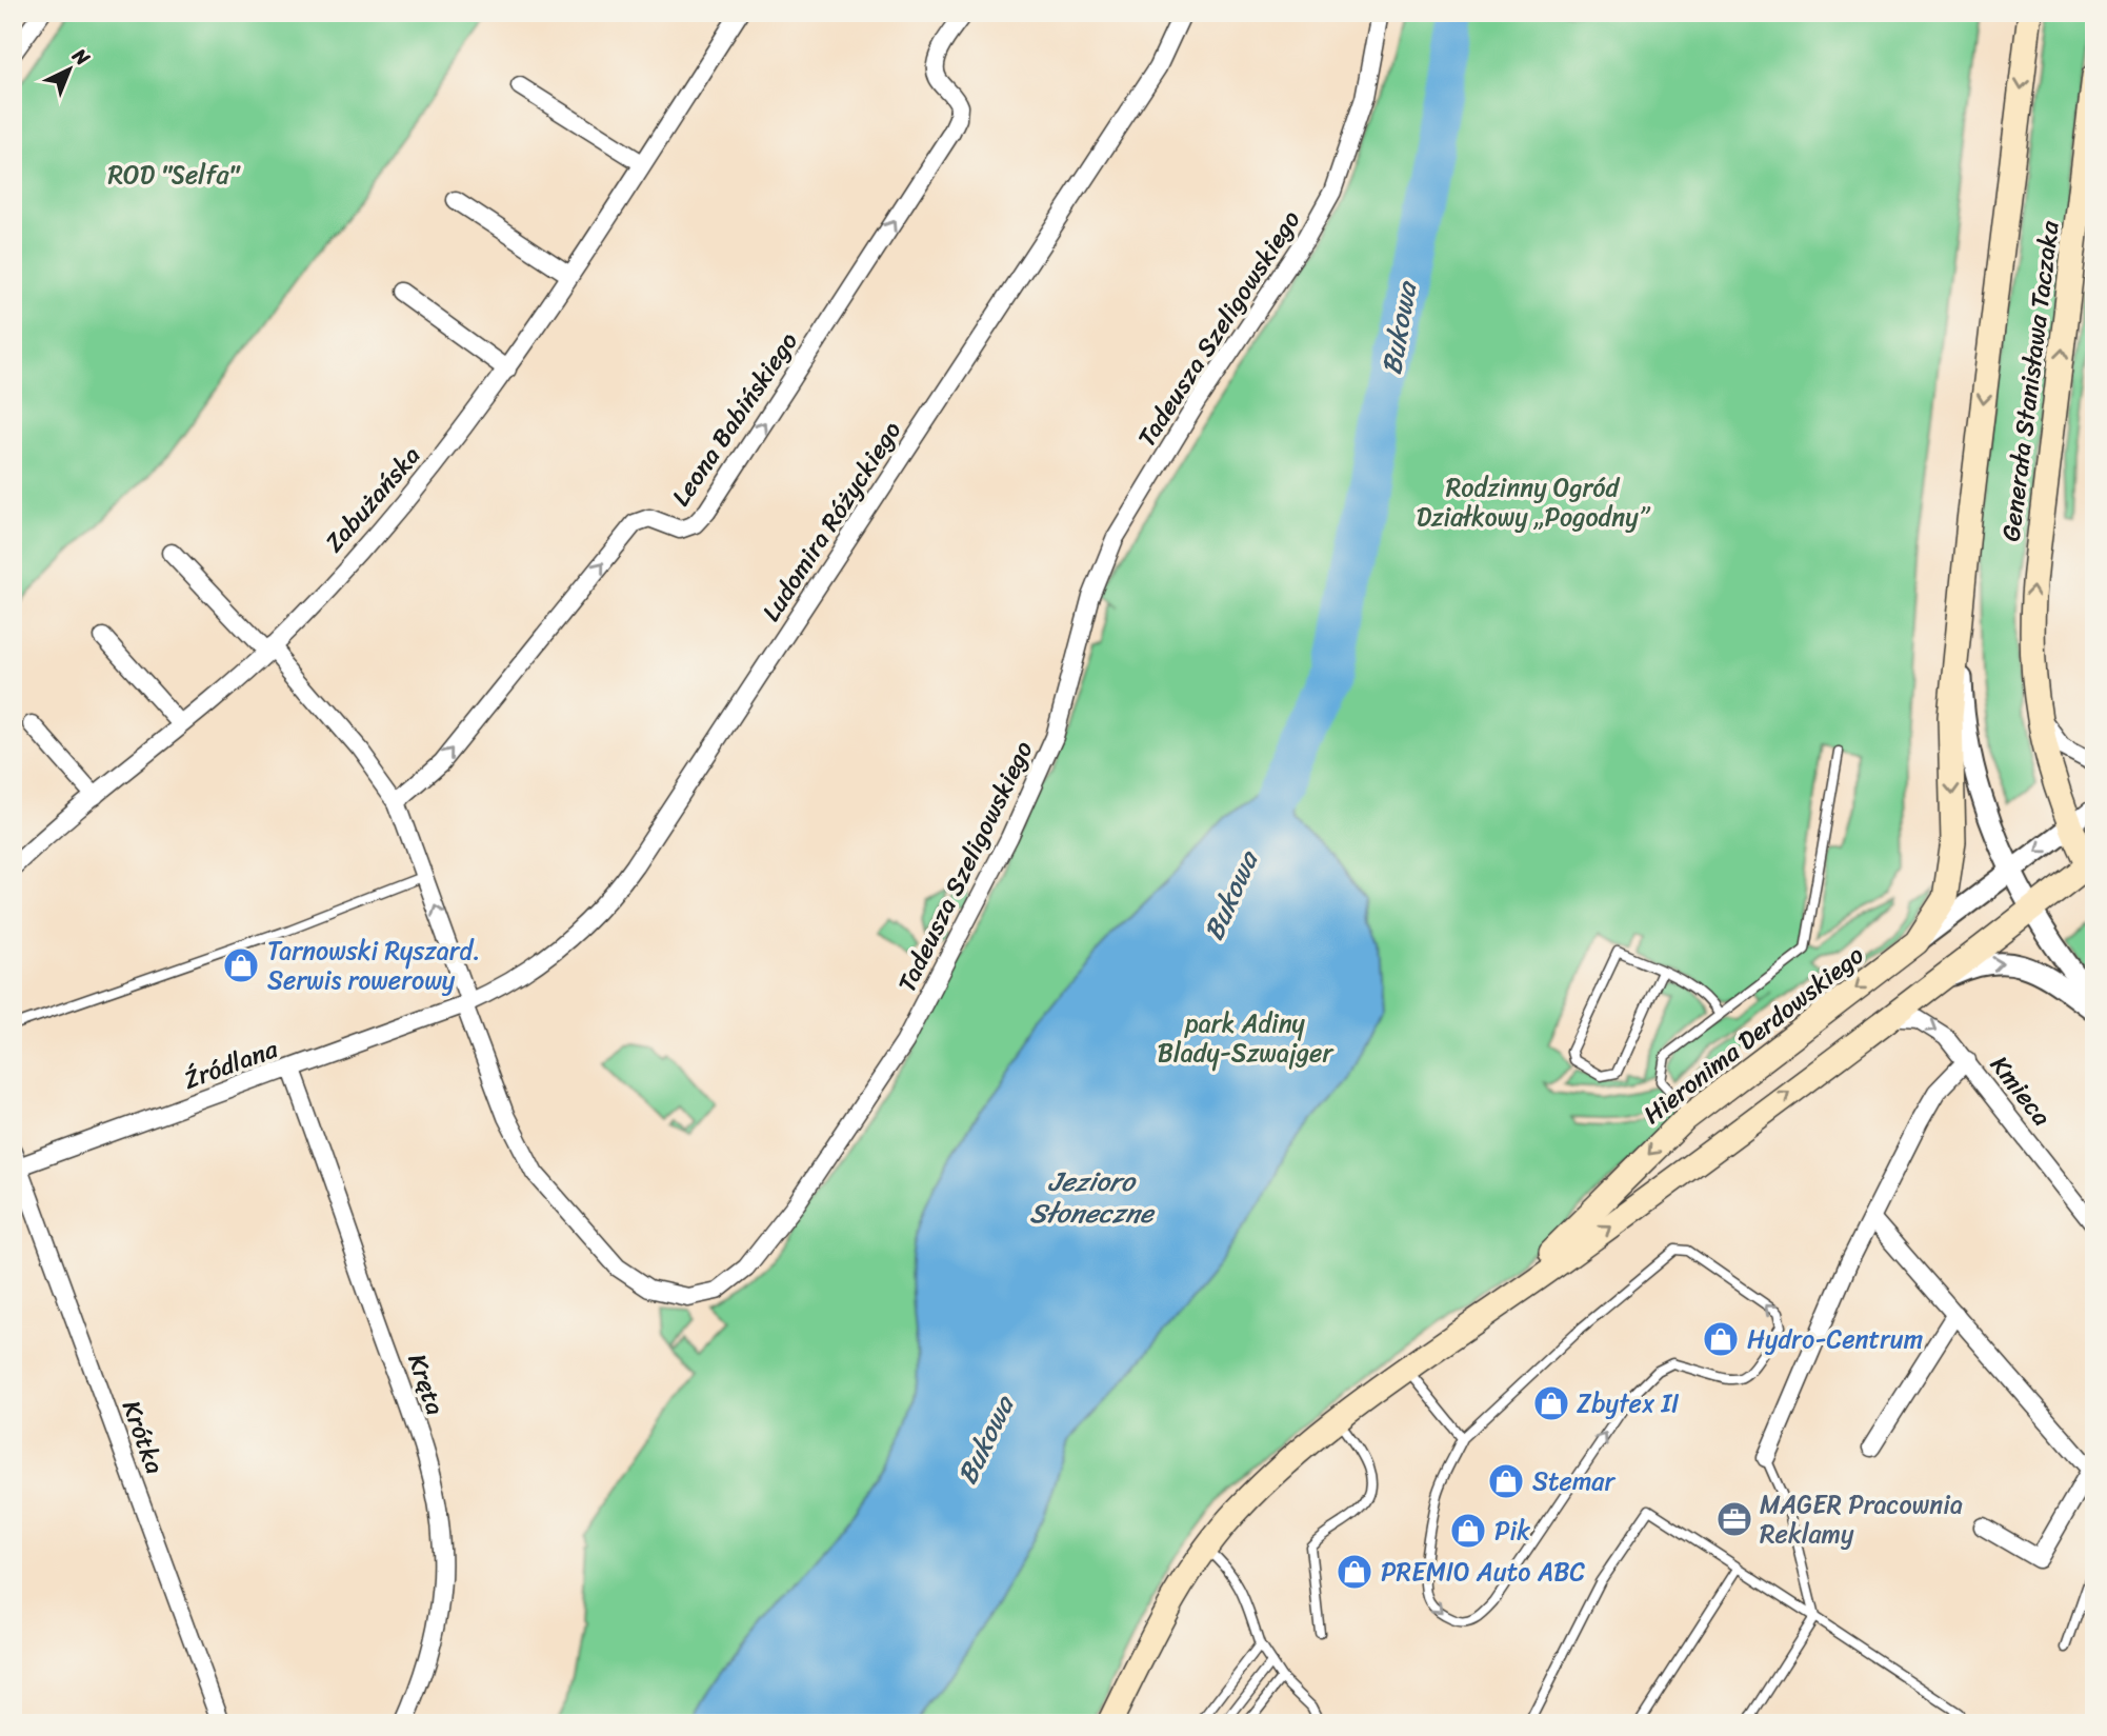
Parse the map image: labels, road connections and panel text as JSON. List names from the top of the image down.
{
  "streets": {
    "main road": ["Generała Stanisława Taczaka", "Hieronima Derdowskiego"],
    "street": [
      "Tadeusza Szeligowskiego",
      "Leona Babińskiego",
      "Zabużańska",
      "Ludomira Różyckiego",
      "Źródlana",
      "Kmieca",
      "Kręta",
      "Krótka"
    ]
  },
  "crossings": [
    ["Tadeusza Szeligowskiego", "Ludomira Różyckiego"],
    ["Tadeusza Szeligowskiego", "Źródlana"],
    ["Generała Stanisława Taczaka", "Hieronima Derdowskiego"],
    ["Ludomira Różyckiego", "Źródlana"],
    ["Hieronima Derdowskiego", "Kmieca"],
    ["Źródlana", "Kręta"],
    ["Źródlana", "Krótka"]
  ],
  "one_way": ["Leona Babińskiego"],
  "water": ["Bukowa", "Jezioro Słoneczne"],
  "parks": ["ROD \"Selfa\"", "Rodzinny Ogród Działkowy „Pogodny”", "park Adiny Blady-Szwajger"],
  "places": {
    "shop": [
      "Tarnowski Ryszard. Serwis rowerowy",
      "Hydro-Centrum",
      "Zbytex II",
      "Stemar",
      "Pik",
      "PREMIO Auto ABC"
    ],
    "office": ["MAGER Pracownia Reklamy"]
  },
  "north": "top right"
}
